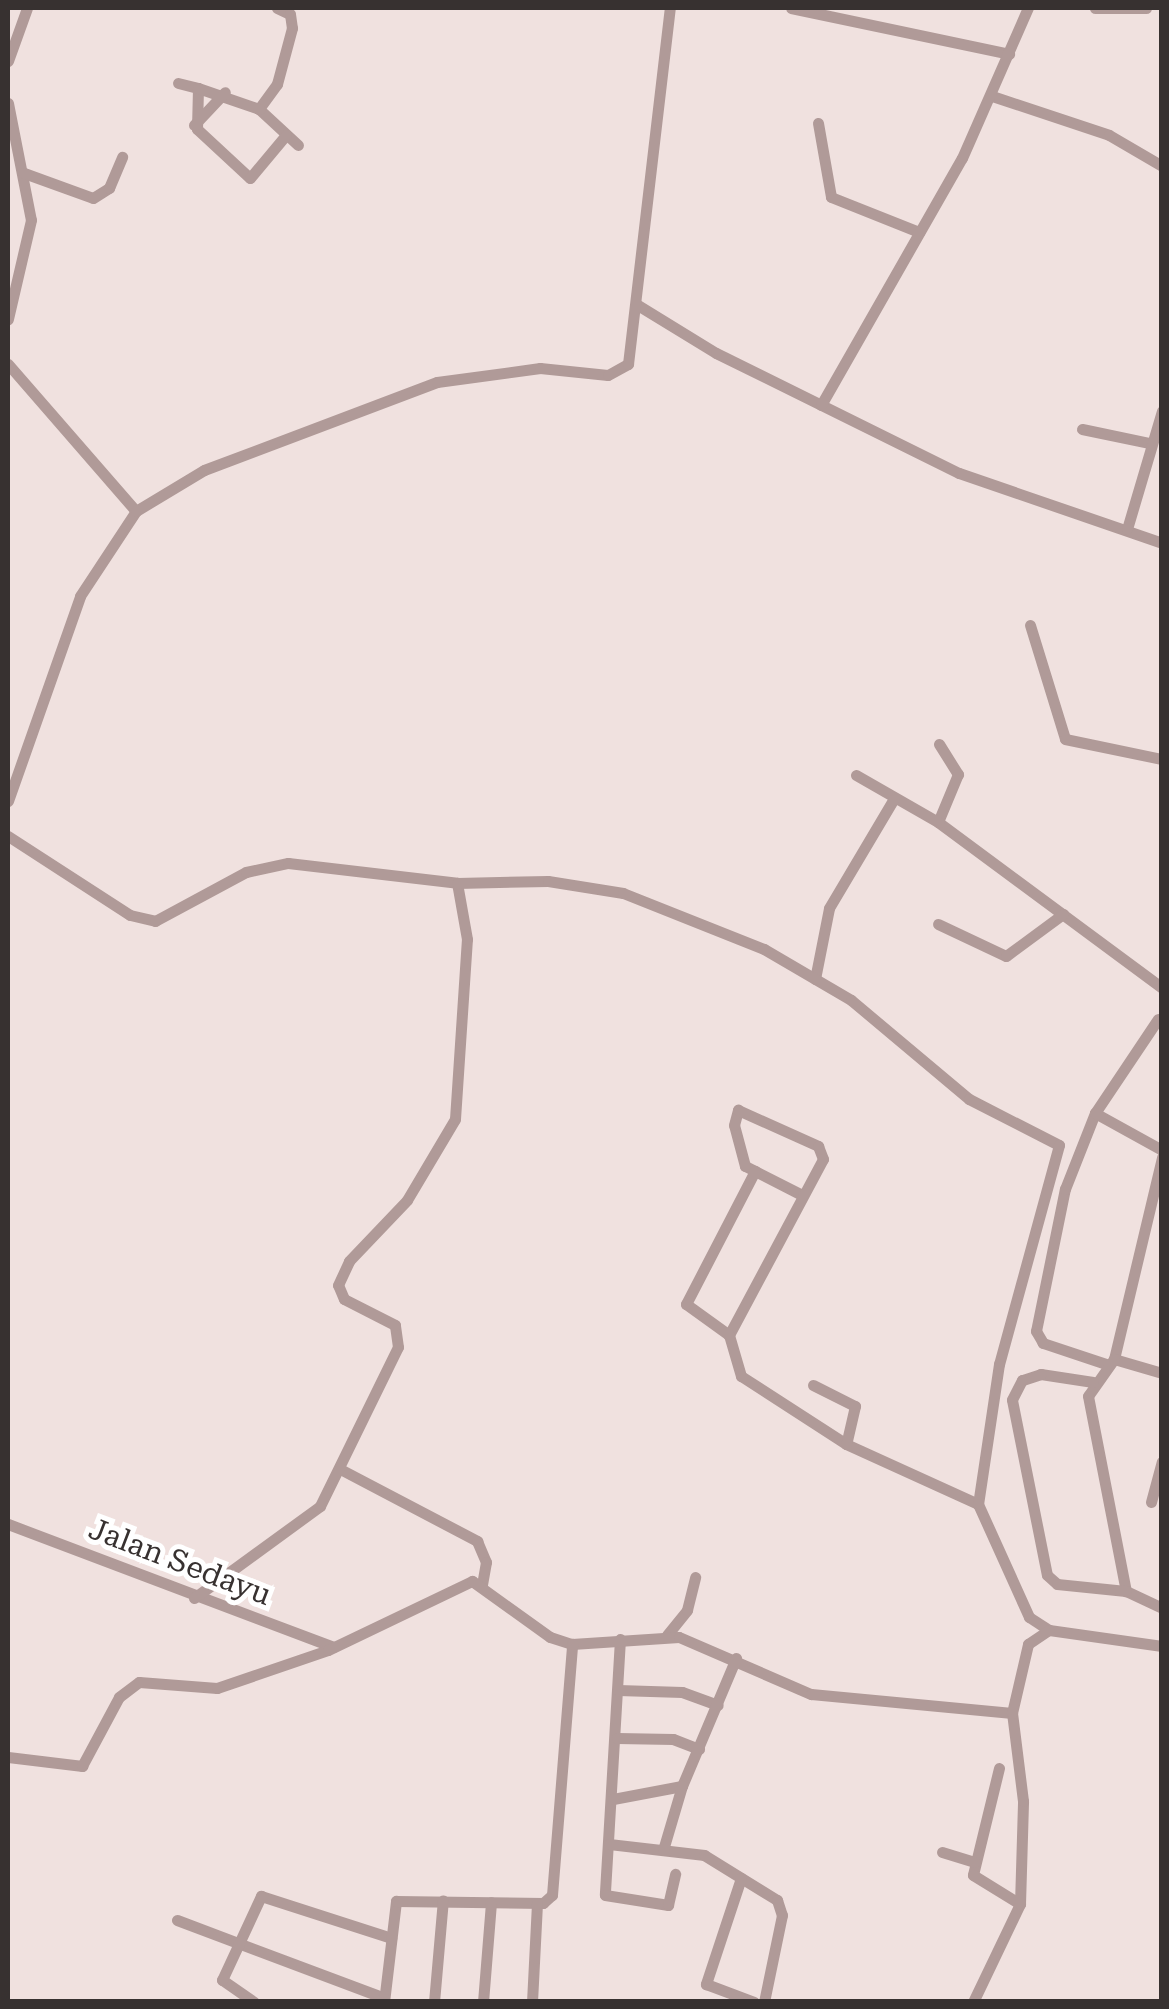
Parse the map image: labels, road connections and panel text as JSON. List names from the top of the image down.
{
  "streets": {
    "street": ["Jalan Sedayu"]
  }
}
